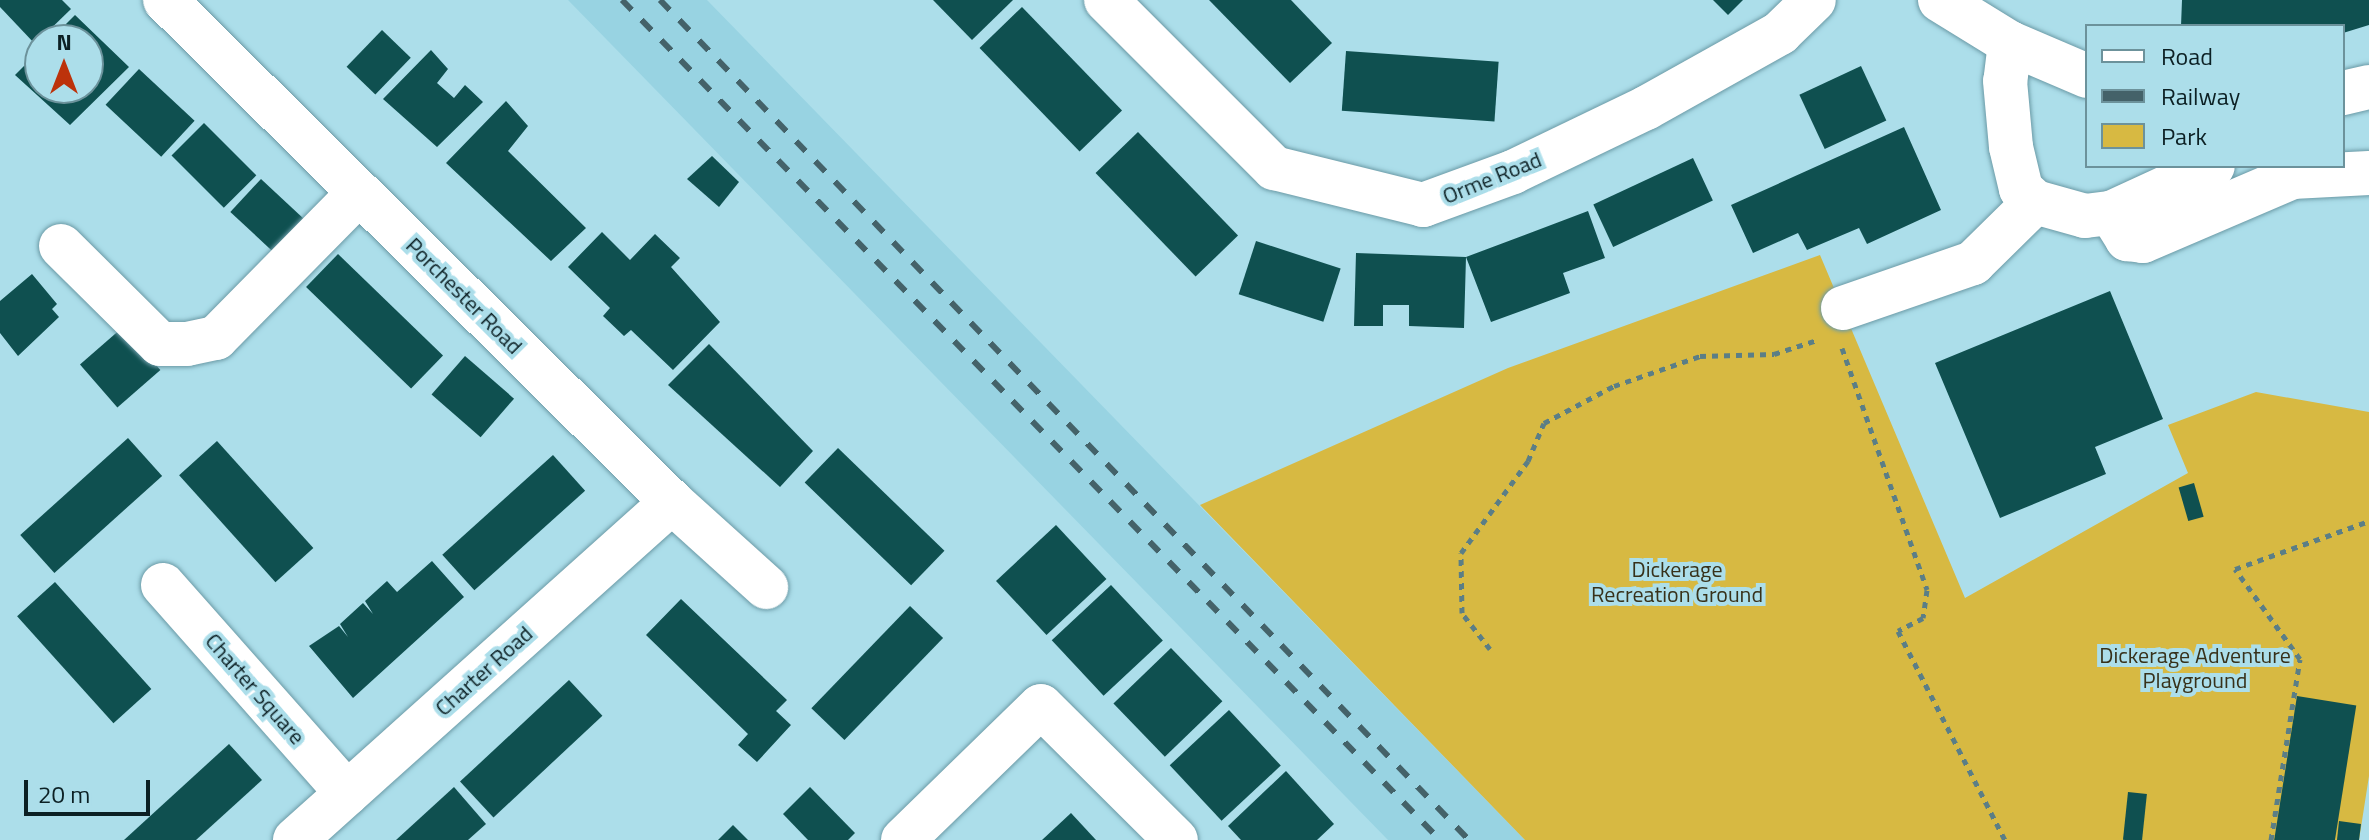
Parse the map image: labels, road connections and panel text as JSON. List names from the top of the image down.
{
  "streets": {
    "street": [
      "Orme Road",
      "Porchester Road",
      "Charter Road",
      "Charter Square"
    ]
  },
  "crossings": [
    ["Porchester Road", "Charter Road"],
    ["Charter Road", "Charter Square"]
  ],
  "parks": ["Dickerage Recreation Ground", "Dickerage Adventure Playground"],
  "legend": ["Road", "Railway", "Park"],
  "scale_bar": "20 m",
  "north": "top"
}
